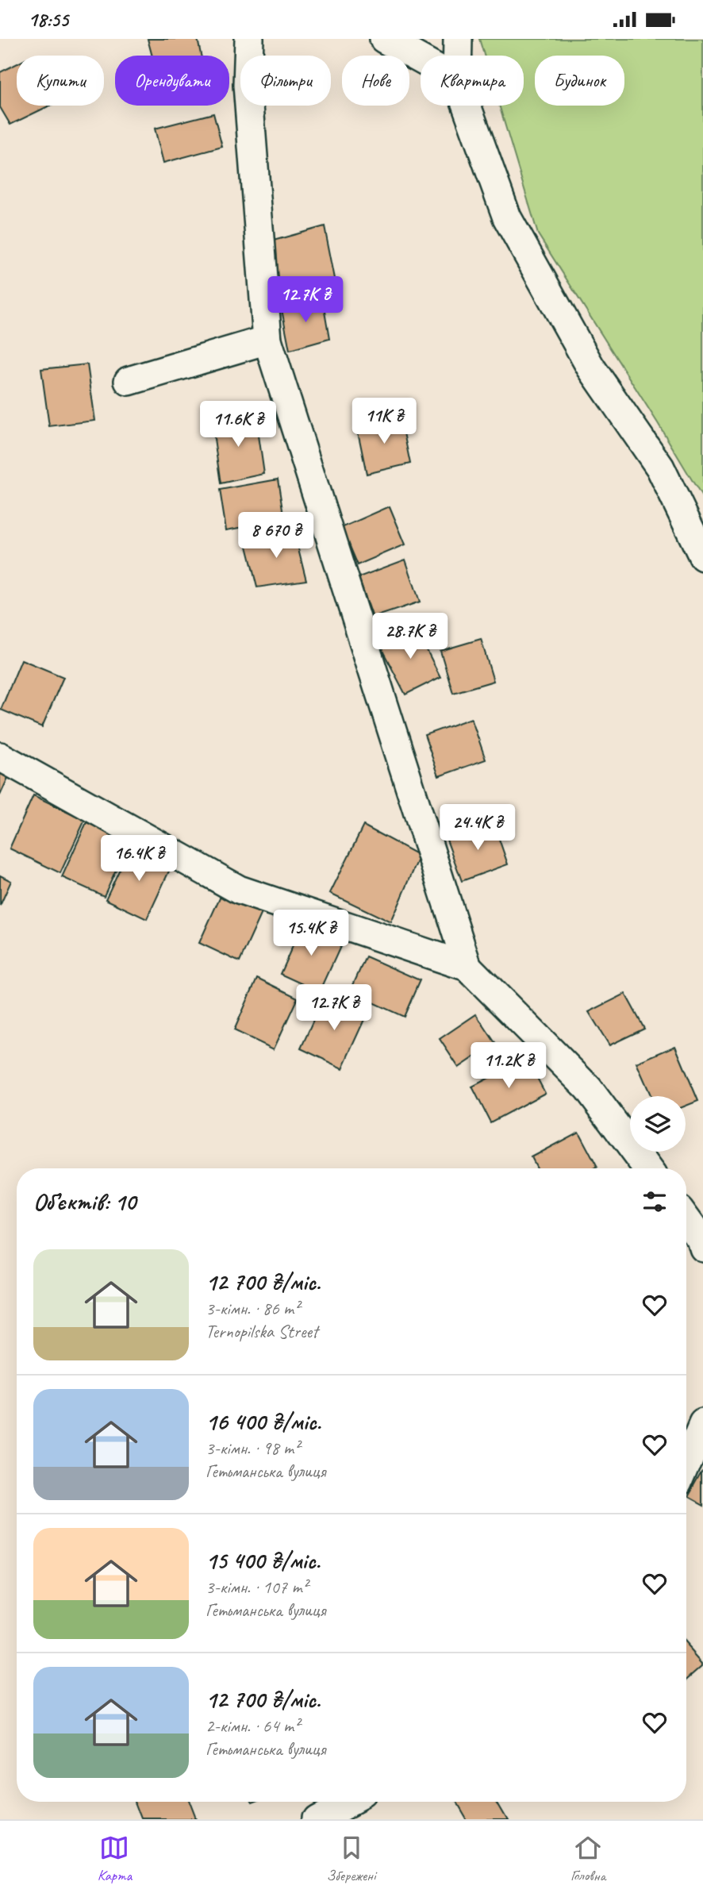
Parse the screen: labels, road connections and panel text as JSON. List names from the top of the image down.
{
  "page": {
    "status": "18:55",
    "chip": [
      "Купити",
      "Орендувати",
      "Фільтри",
      "Нове",
      "Квартира",
      "Будинок"
    ],
    "price": [
      "12.7K ₴",
      "11K ₴",
      "11.6K ₴",
      "8 670 ₴",
      "28.7K ₴",
      "24.4K ₴",
      "16.4K ₴",
      "15.4K ₴",
      "12.7K ₴",
      "11.2K ₴"
    ],
    "heading": "Об’єктів: 10",
    "list": [
      {
        "name": "12 700 ₴/міс.",
        "note": "3-кімн. · 86 m² · Ternopilska Street"
      },
      {
        "name": "16 400 ₴/міс.",
        "note": "3-кімн. · 98 m² · Гетьманська вулиця"
      },
      {
        "name": "15 400 ₴/міс.",
        "note": "3-кімн. · 107 m² · Гетьманська вулиця"
      },
      {
        "name": "12 700 ₴/міс.",
        "note": "2-кімн. · 64 m² · Гетьманська вулиця"
      }
    ],
    "tabs": ["Карта", "Збережені", "Головна"]
  }
}
